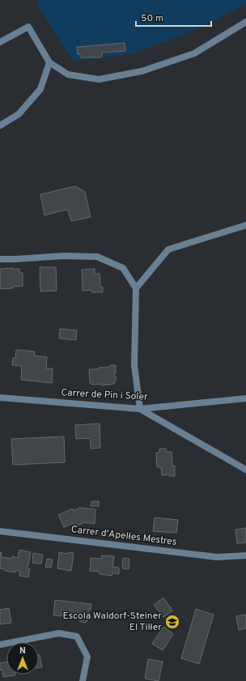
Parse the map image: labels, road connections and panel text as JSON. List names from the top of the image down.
{
  "streets": {
    "street": ["Carrer de Pin i Soler", "Carrer d'Apel·les Mestres"]
  },
  "places": {
    "school or university": ["Escola Waldorf-Steiner El Til·ler"]
  },
  "scale_bar": "50 m",
  "north": "top"
}
